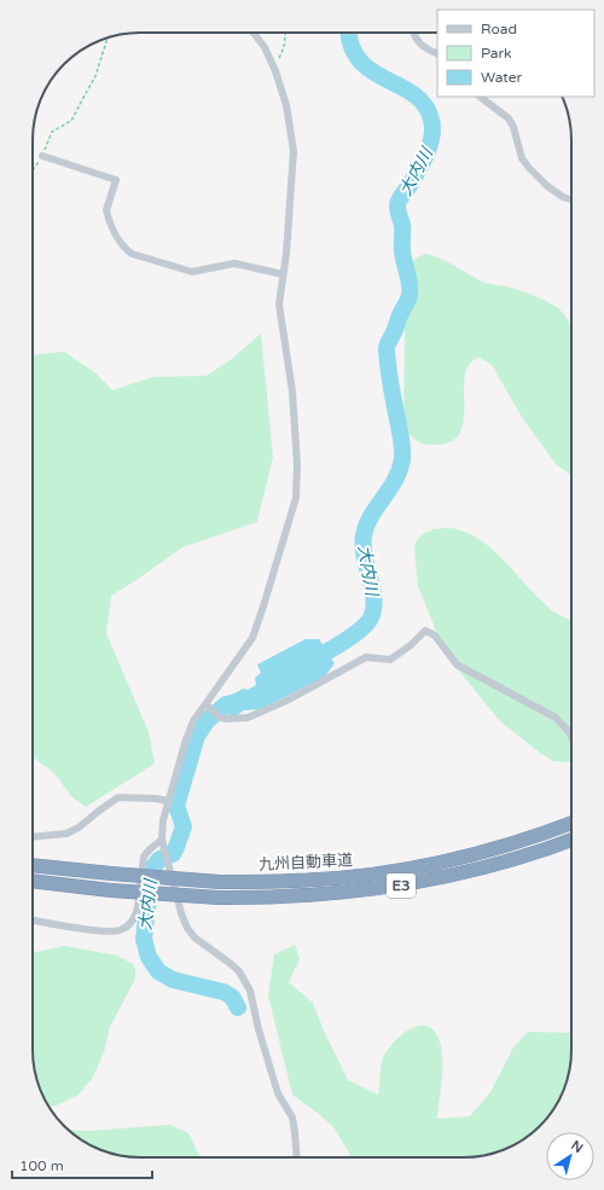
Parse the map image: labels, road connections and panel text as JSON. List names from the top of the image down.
{
  "streets": {
    "highway": ["九州自動車道", "E3"]
  },
  "water": ["大内川"],
  "legend": ["Road", "Park", "Water"],
  "scale_bar": "100 m",
  "north": "top right"
}
